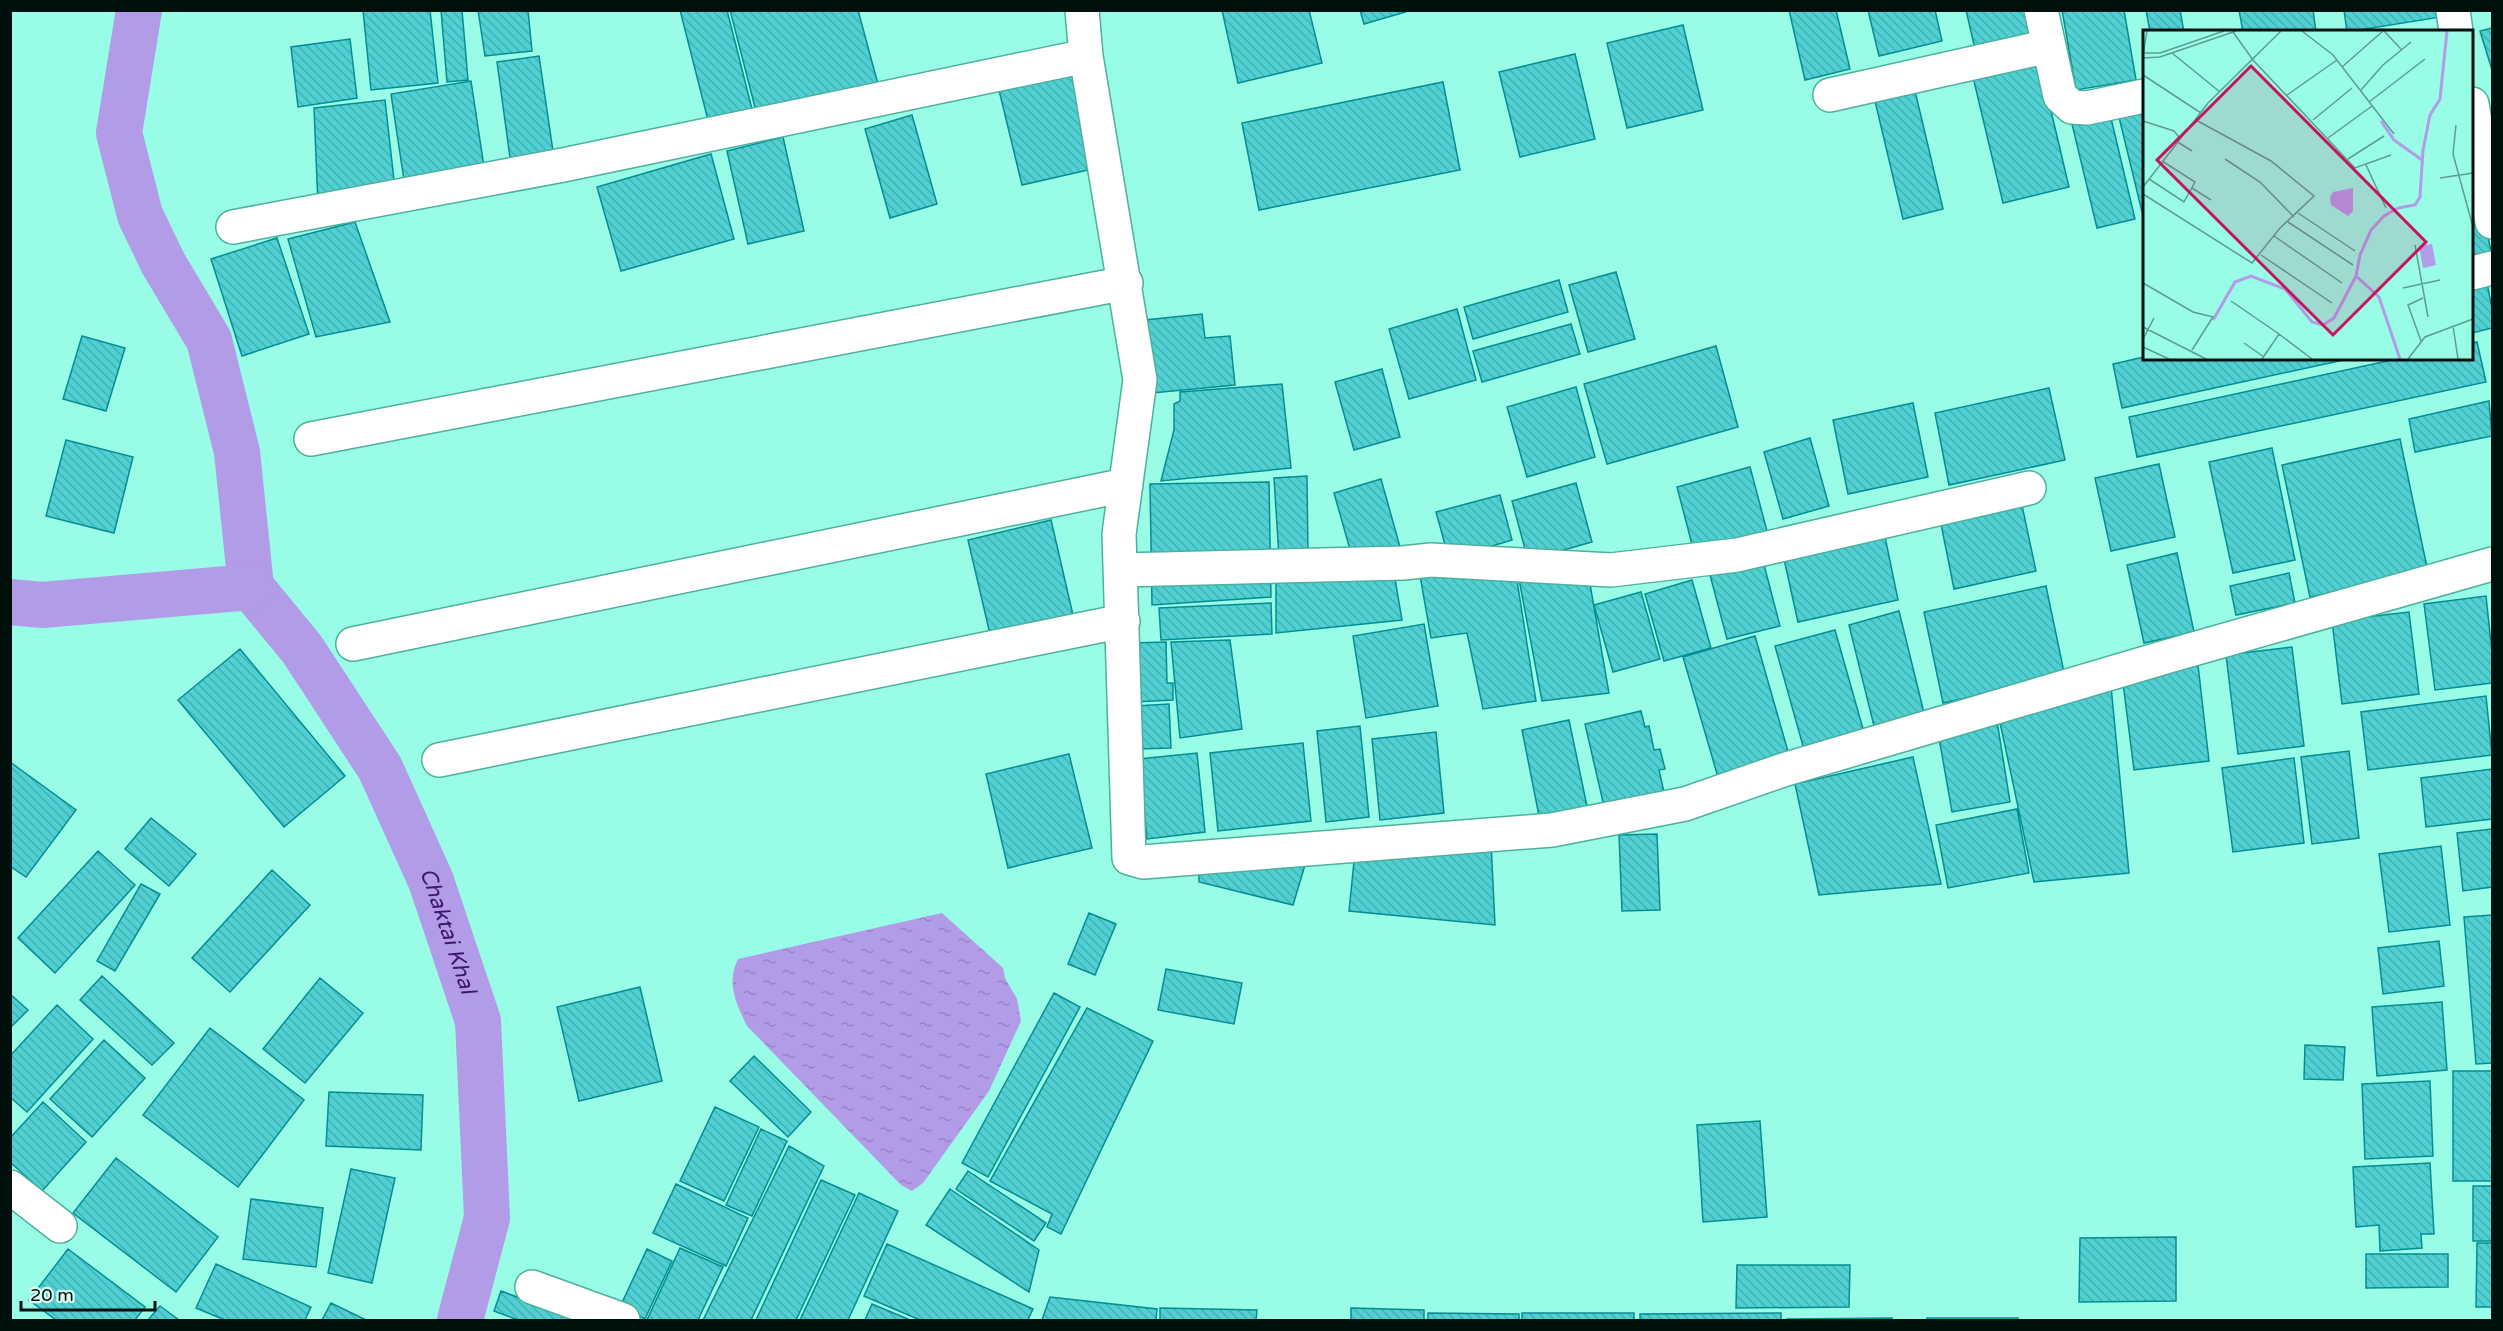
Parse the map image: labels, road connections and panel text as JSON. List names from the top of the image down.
{
  "water": ["Chaktai Khal"],
  "scale_bar": "20 m"
}
